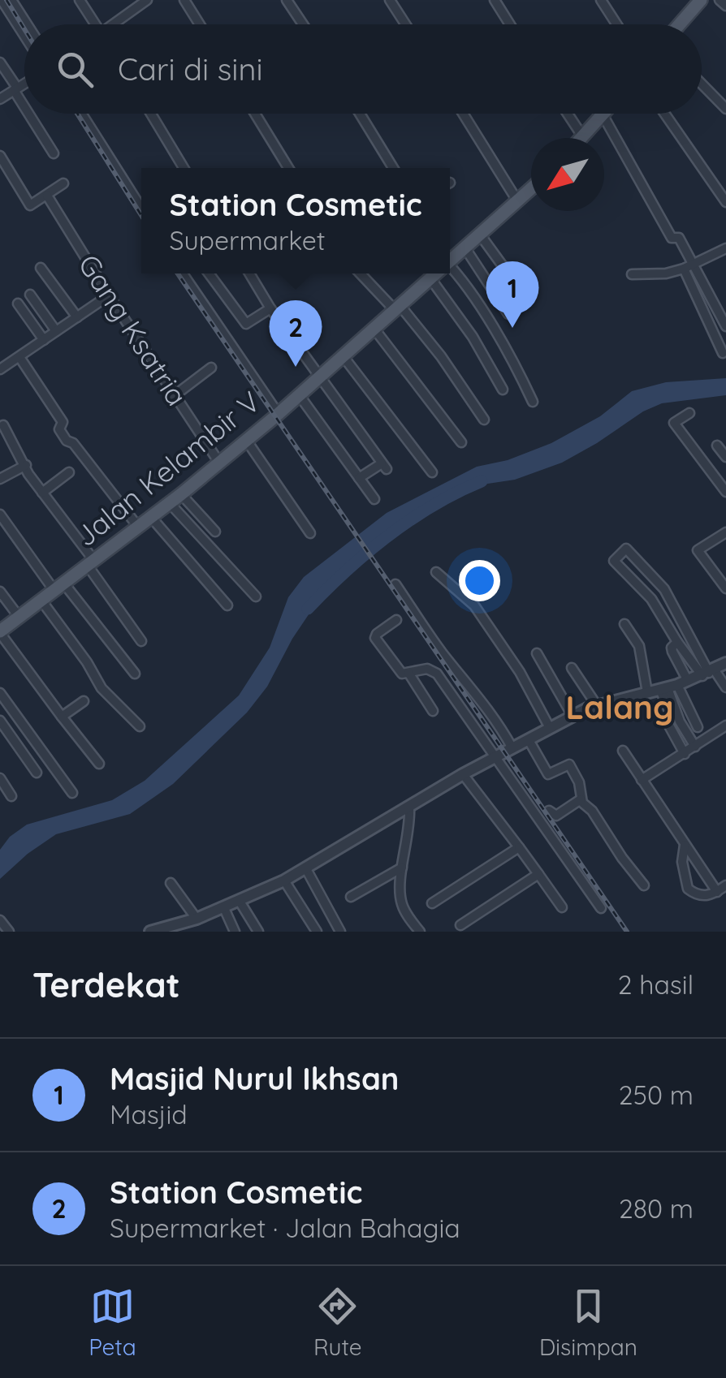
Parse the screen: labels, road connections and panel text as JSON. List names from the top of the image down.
{
  "streets": {
    "main road": ["Jalan Kelambir V"],
    "street": ["Gang Ksatria"]
  },
  "crossings": [
    ["Gang Ksatria", "Jalan Kelambir V"]
  ],
  "districts": ["Lalang"],
  "north": "bottom left",
  "page": {
    "search": "Cari di sini",
    "popup": ["Station Cosmetic", "Supermarket"],
    "pins": ["1", "2"],
    "heading": ["Terdekat", "2 hasil"],
    "list": [
      {
        "mark": "1",
        "name": "Masjid Nurul Ikhsan",
        "note": "Masjid",
        "value": "250 m"
      },
      {
        "mark": "2",
        "name": "Station Cosmetic",
        "note": "Supermarket · Jalan Bahagia",
        "value": "280 m"
      }
    ],
    "nav": ["Peta", "Rute", "Disimpan"]
  }
}
